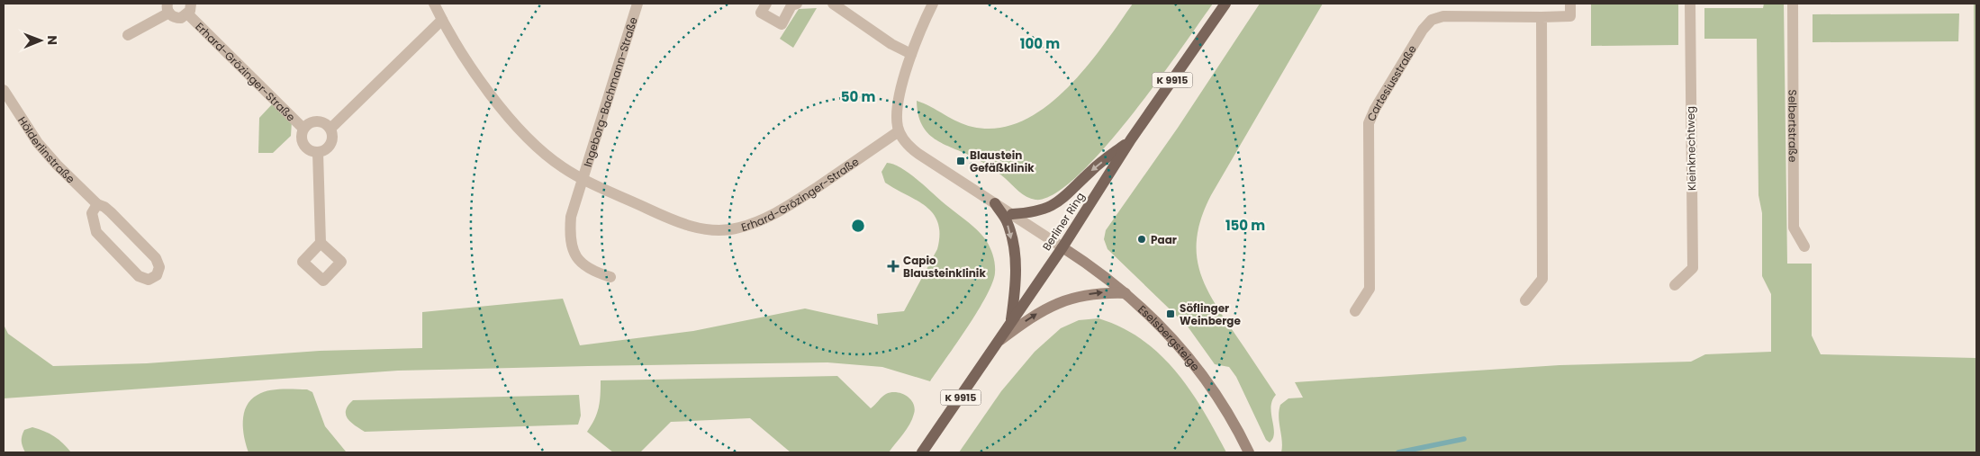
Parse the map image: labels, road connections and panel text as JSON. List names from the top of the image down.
{
  "streets": {
    "main road": ["K 9915", "Berliner Ring"],
    "street": [
      "Erhard-Grözinger-Straße",
      "Cartesiusstraße",
      "Ingeborg-Bachmann-Straße",
      "Selbertstraße",
      "Hölderlinstraße",
      "Kleinknechtweg",
      "Eselsbergsteige"
    ]
  },
  "crossings": [
    ["Erhard-Grözinger-Straße", "Ingeborg-Bachmann-Straße"],
    ["Berliner Ring", "Eselsbergsteige"]
  ],
  "places": {
    "transit": ["Blaustein Gefäßklinik", "Söflinger Weinberge"],
    "other": ["Paar"],
    "health": ["Capio Blausteinklinik"]
  },
  "north": "right",
  "rings": ["100 m", "50 m", "150 m"]
}
